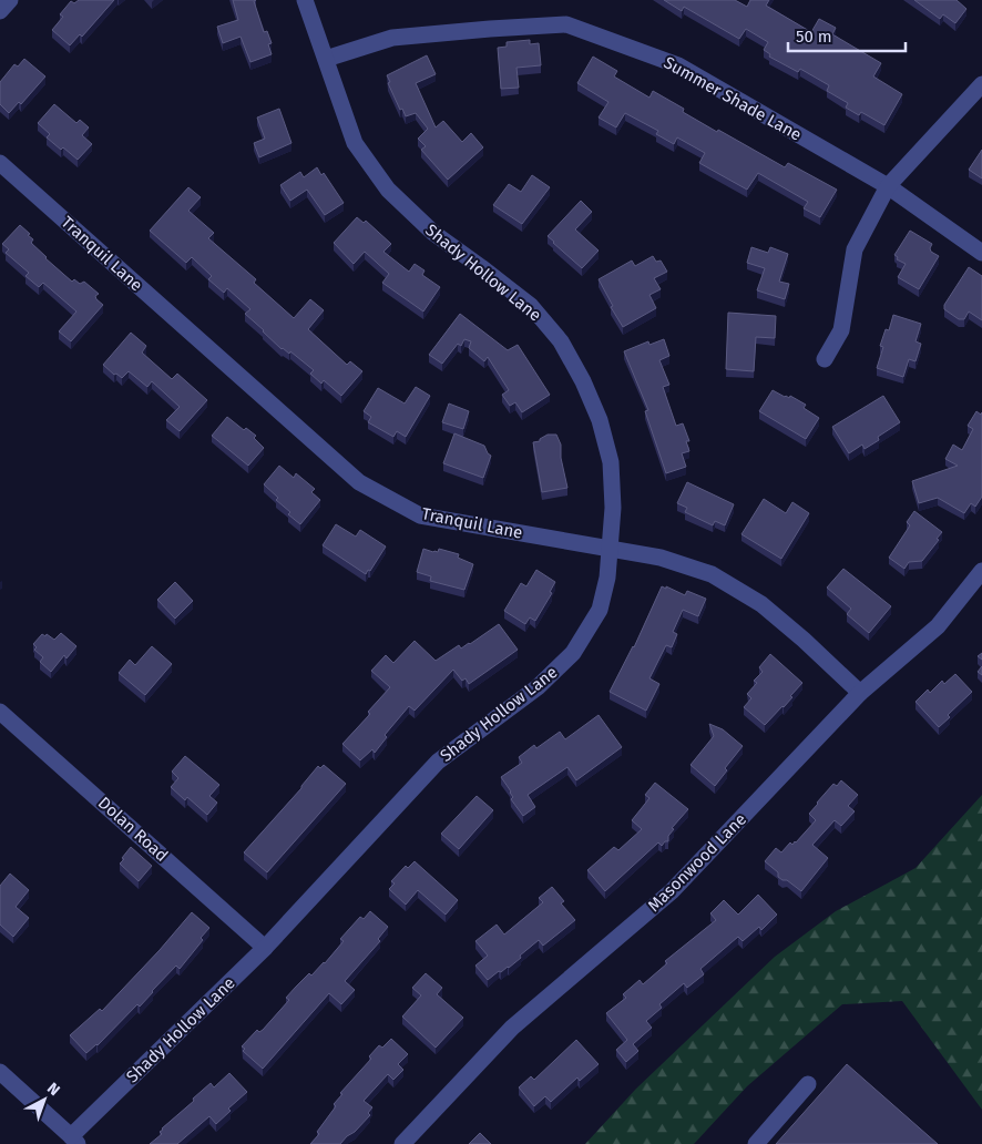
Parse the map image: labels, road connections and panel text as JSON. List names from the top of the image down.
{
  "streets": {
    "street": [
      "Summer Shade Lane",
      "Tranquil Lane",
      "Shady Hollow Lane",
      "Dolan Road",
      "Masonwood Lane"
    ]
  },
  "crossings": [
    ["Summer Shade Lane", "Shady Hollow Lane"],
    ["Tranquil Lane", "Shady Hollow Lane"],
    ["Tranquil Lane", "Masonwood Lane"],
    ["Shady Hollow Lane", "Dolan Road"]
  ],
  "scale_bar": "50 m",
  "north": "top right"
}
